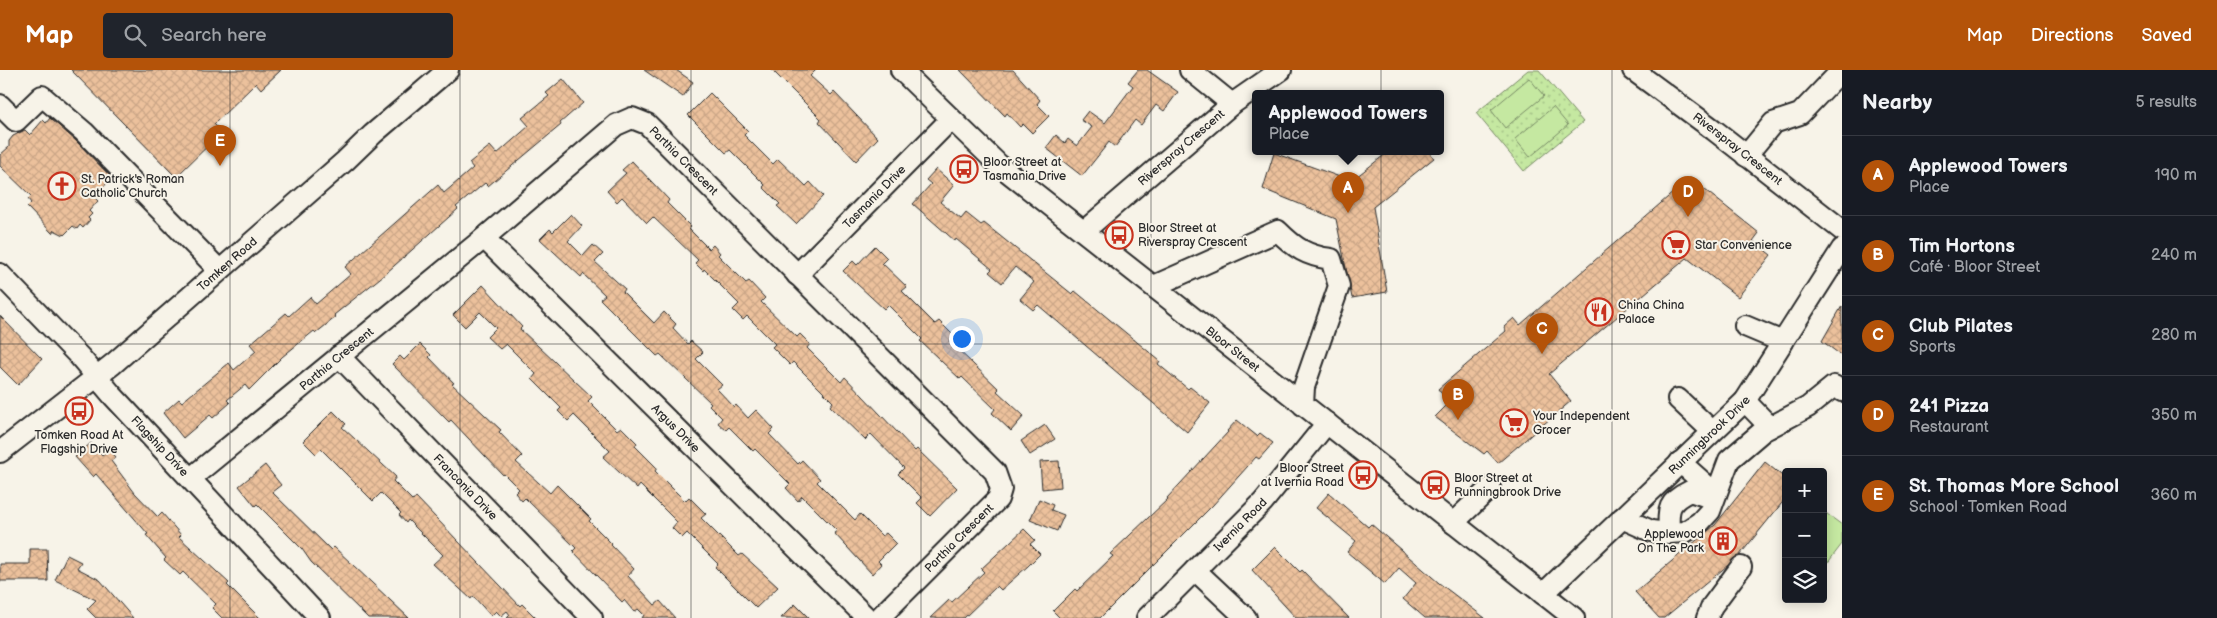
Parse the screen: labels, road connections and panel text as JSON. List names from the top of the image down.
{
  "streets": {
    "street": [
      "Riverspray Crescent",
      "Parthia Crescent",
      "Tasmania Drive",
      "Tomken Road",
      "Bloor Street",
      "Argus Drive",
      "Runningbrook Drive",
      "Flagship Drive",
      "Franconia Drive",
      "Ivernia Road"
    ]
  },
  "crossings": [
    ["Riverspray Crescent", "Bloor Street"],
    ["Parthia Crescent", "Tasmania Drive"],
    ["Parthia Crescent", "Argus Drive"],
    ["Parthia Crescent", "Flagship Drive"],
    ["Parthia Crescent", "Franconia Drive"],
    ["Tasmania Drive", "Bloor Street"],
    ["Tomken Road", "Flagship Drive"],
    ["Bloor Street", "Runningbrook Drive"],
    ["Bloor Street", "Ivernia Road"]
  ],
  "places": {
    "bus stop": [
      "Bloor Street at Tasmania Drive",
      "Bloor Street at Riverspray Crescent",
      "Tomken Road At Flagship Drive",
      "Bloor Street at Ivernia Road",
      "Bloor Street at Runningbrook Drive"
    ],
    "church": ["St. Patrick's Roman Catholic Church"],
    "supermarket": ["Star Convenience", "Your Independent Grocer"],
    "restaurant": ["China China Palace"],
    "building": ["Applewood On The Park"]
  },
  "page": {
    "header": "Map",
    "search": "Search here",
    "nav": ["Map", "Directions", "Saved"],
    "heading": ["Nearby", "5 results"],
    "popup": ["Applewood Towers", "Place"],
    "pins": [
      "E",
      "A",
      "D",
      "C",
      "B"
    ],
    "list": [
      {
        "mark": "A",
        "name": "Applewood Towers",
        "note": "Place",
        "value": "190 m"
      },
      {
        "mark": "B",
        "name": "Tim Hortons",
        "note": "Café · Bloor Street",
        "value": "240 m"
      },
      {
        "mark": "C",
        "name": "Club Pilates",
        "note": "Sports",
        "value": "280 m"
      },
      {
        "mark": "D",
        "name": "241 Pizza",
        "note": "Restaurant",
        "value": "350 m"
      },
      {
        "mark": "E",
        "name": "St. Thomas More School",
        "note": "School · Tomken Road",
        "value": "360 m"
      }
    ],
    "map_buttons": ["+", "−"]
  }
}
